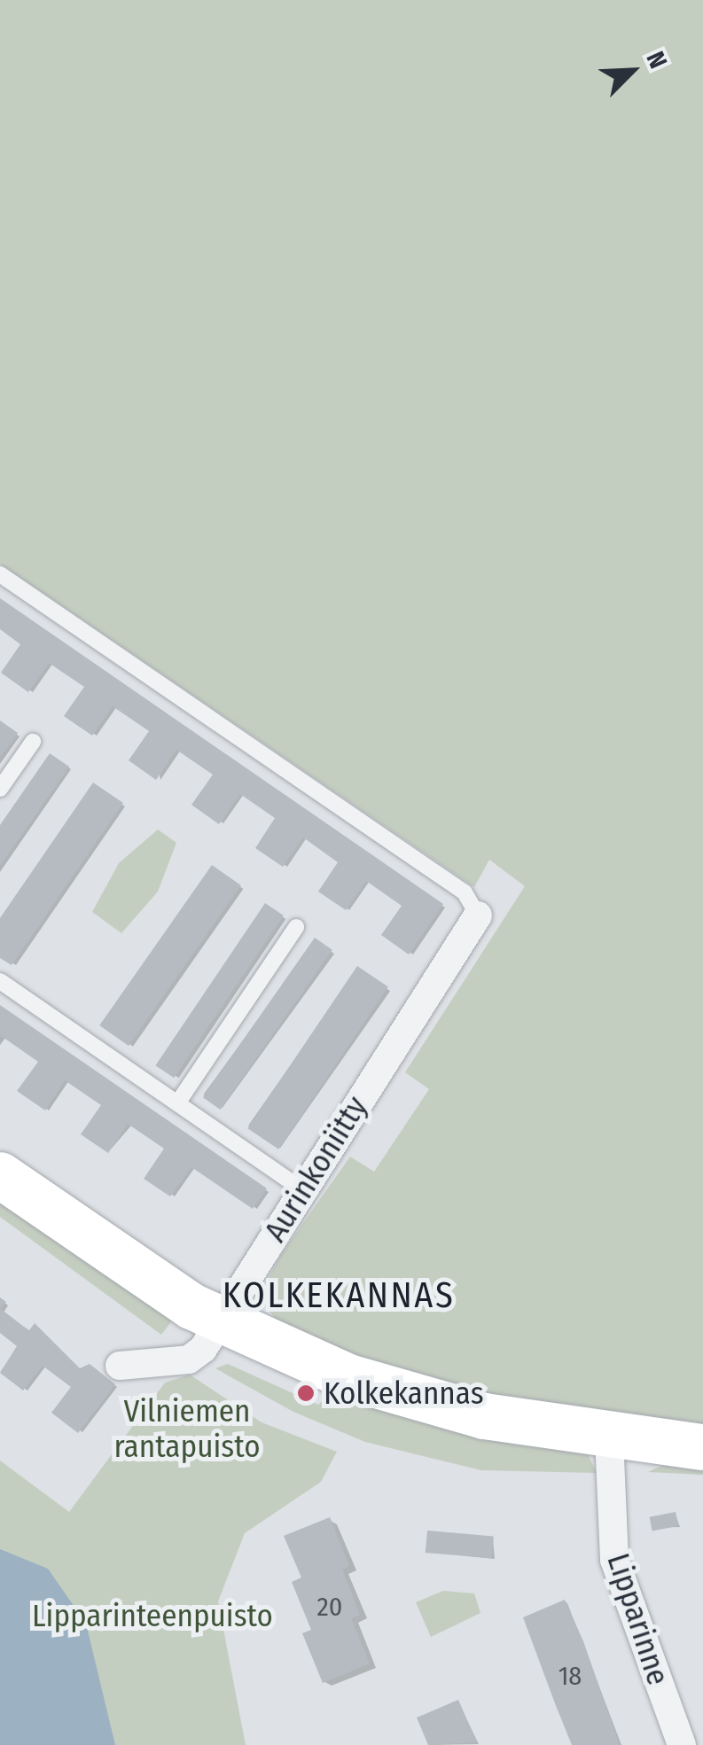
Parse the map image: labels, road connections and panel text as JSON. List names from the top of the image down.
{
  "streets": {
    "street": ["Aurinkoniitty", "Lipparinne"]
  },
  "districts": ["KOLKEKANNAS"],
  "parks": ["Vilniemen rantapuisto", "Lipparinteenpuisto"],
  "places": ["Kolkekannas"],
  "house_numbers": ["20", "18"],
  "north": "top right"
}
